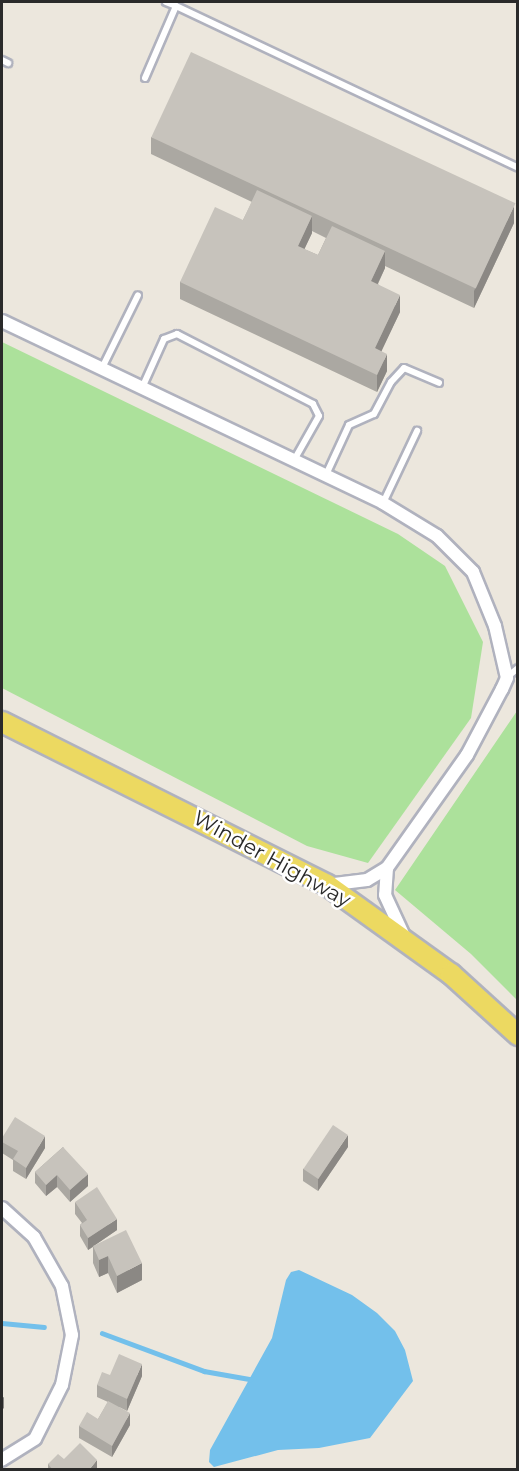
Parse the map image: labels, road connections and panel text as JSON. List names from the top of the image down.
{
  "streets": {
    "main road": ["Winder Highway"]
  }
}
